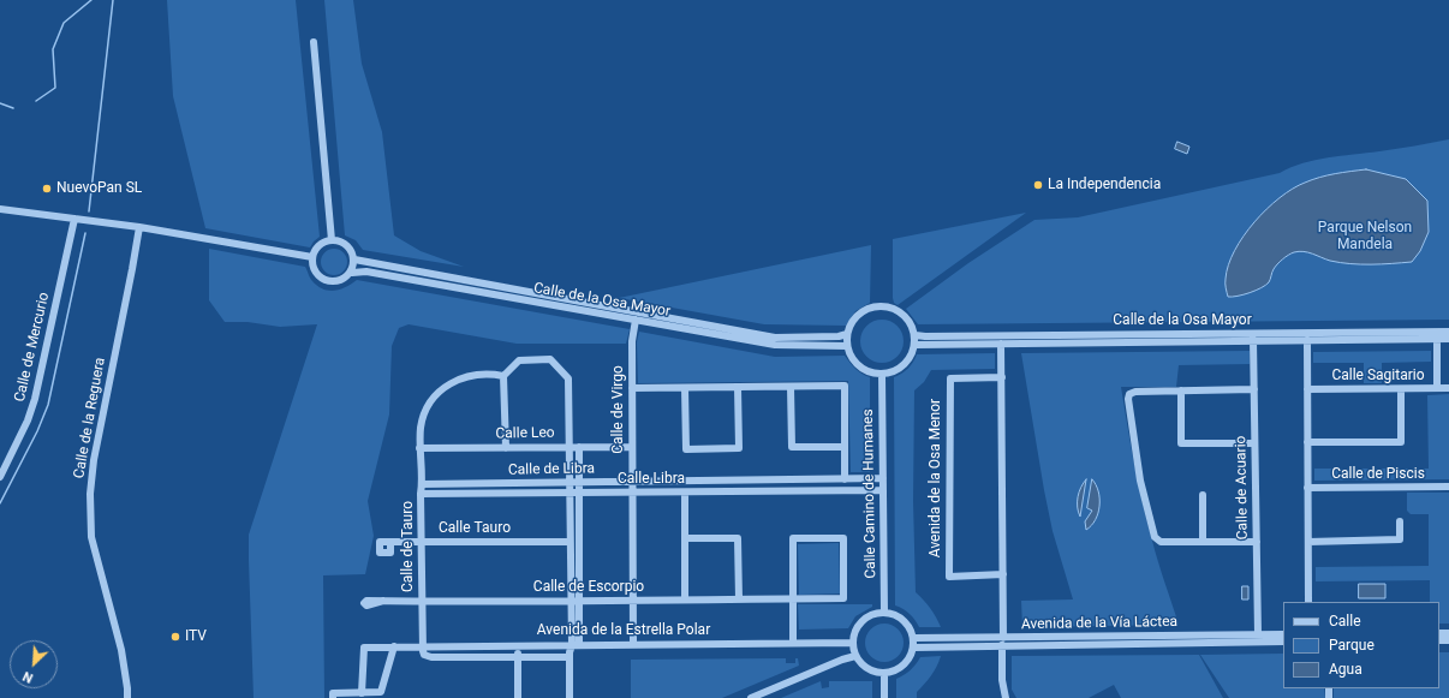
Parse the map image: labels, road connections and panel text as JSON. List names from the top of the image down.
{
  "streets": {
    "street": [
      "Calle de la Osa Mayor",
      "Calle de Mercurio",
      "Calle Sagitario",
      "Calle de Virgo",
      "Calle de la Reguera",
      "Calle Leo",
      "Calle de Libra",
      "Calle de Piscis",
      "Avenida de la Osa Menor",
      "Calle Libra",
      "Calle de Acuario",
      "Calle Camino de Humanes",
      "Calle Tauro",
      "Calle de Tauro",
      "Calle de Escorpio",
      "Avenida de la Vía Láctea",
      "Avenida de la Estrella Polar"
    ]
  },
  "crossings": [
    ["Calle de la Osa Mayor", "Calle de Virgo"],
    ["Calle de la Osa Mayor", "Calle de Acuario"],
    ["Calle de la Osa Mayor", "Calle Camino de Humanes"],
    ["Calle de Virgo", "Calle Leo"],
    ["Calle de Virgo", "Calle de Libra"],
    ["Calle de Virgo", "Calle Libra"],
    ["Calle de Virgo", "Calle de Escorpio"],
    ["Calle de Virgo", "Avenida de la Estrella Polar"],
    ["Calle Leo", "Calle de Tauro"],
    ["Calle de Libra", "Calle Camino de Humanes"],
    ["Calle de Libra", "Calle de Tauro"],
    ["Calle Libra", "Calle Camino de Humanes"],
    ["Calle Libra", "Calle de Tauro"],
    ["Calle de Acuario", "Avenida de la Vía Láctea"],
    ["Calle Camino de Humanes", "Avenida de la Vía Láctea"],
    ["Calle Camino de Humanes", "Avenida de la Estrella Polar"],
    ["Calle Tauro", "Calle de Tauro"],
    ["Calle de Tauro", "Calle de Escorpio"],
    ["Calle de Tauro", "Avenida de la Estrella Polar"],
    ["Calle de Escorpio", "Avenida de la Estrella Polar"],
    ["Avenida de la Vía Láctea", "Avenida de la Estrella Polar"]
  ],
  "parks": ["Parque Nelson Mandela"],
  "places": ["La Independencia", "NuevoPan SL", "ITV"],
  "legend": ["Calle", "Parque", "Agua"],
  "north": "bottom left"
}
